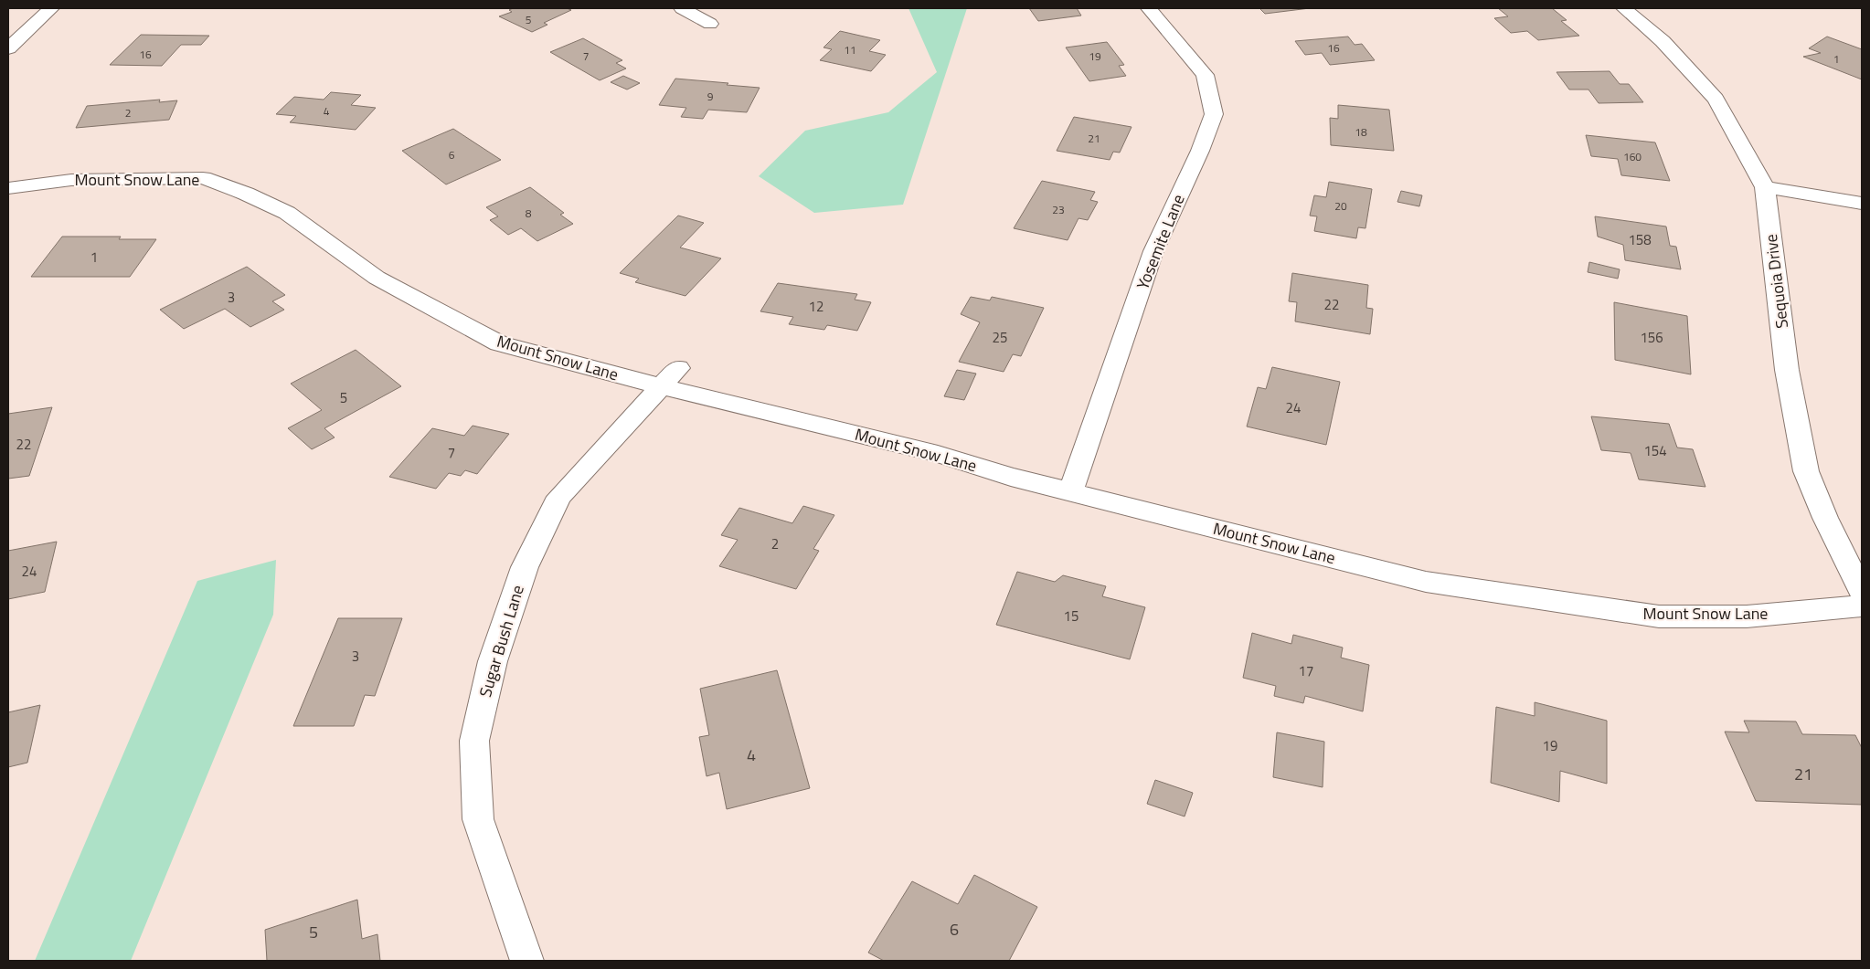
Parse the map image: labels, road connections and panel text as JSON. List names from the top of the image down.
{
  "streets": {
    "street": [
      "Mount Snow Lane",
      "Yosemite Lane",
      "Sequoia Drive",
      "Sugar Bush Lane"
    ]
  },
  "crossings": [
    ["Mount Snow Lane", "Yosemite Lane"],
    ["Mount Snow Lane", "Sugar Bush Lane"]
  ],
  "house_numbers": [
    "5",
    "16",
    "11",
    "16",
    "7",
    "19",
    "1",
    "9",
    "4",
    "2",
    "18",
    "21",
    "6",
    "160",
    "20",
    "23",
    "8",
    "158",
    "1",
    "3",
    "22",
    "12",
    "25",
    "156",
    "5",
    "24",
    "22",
    "154",
    "7",
    "2",
    "24",
    "15",
    "3",
    "17",
    "19",
    "4",
    "21",
    "6",
    "5"
  ]
}
